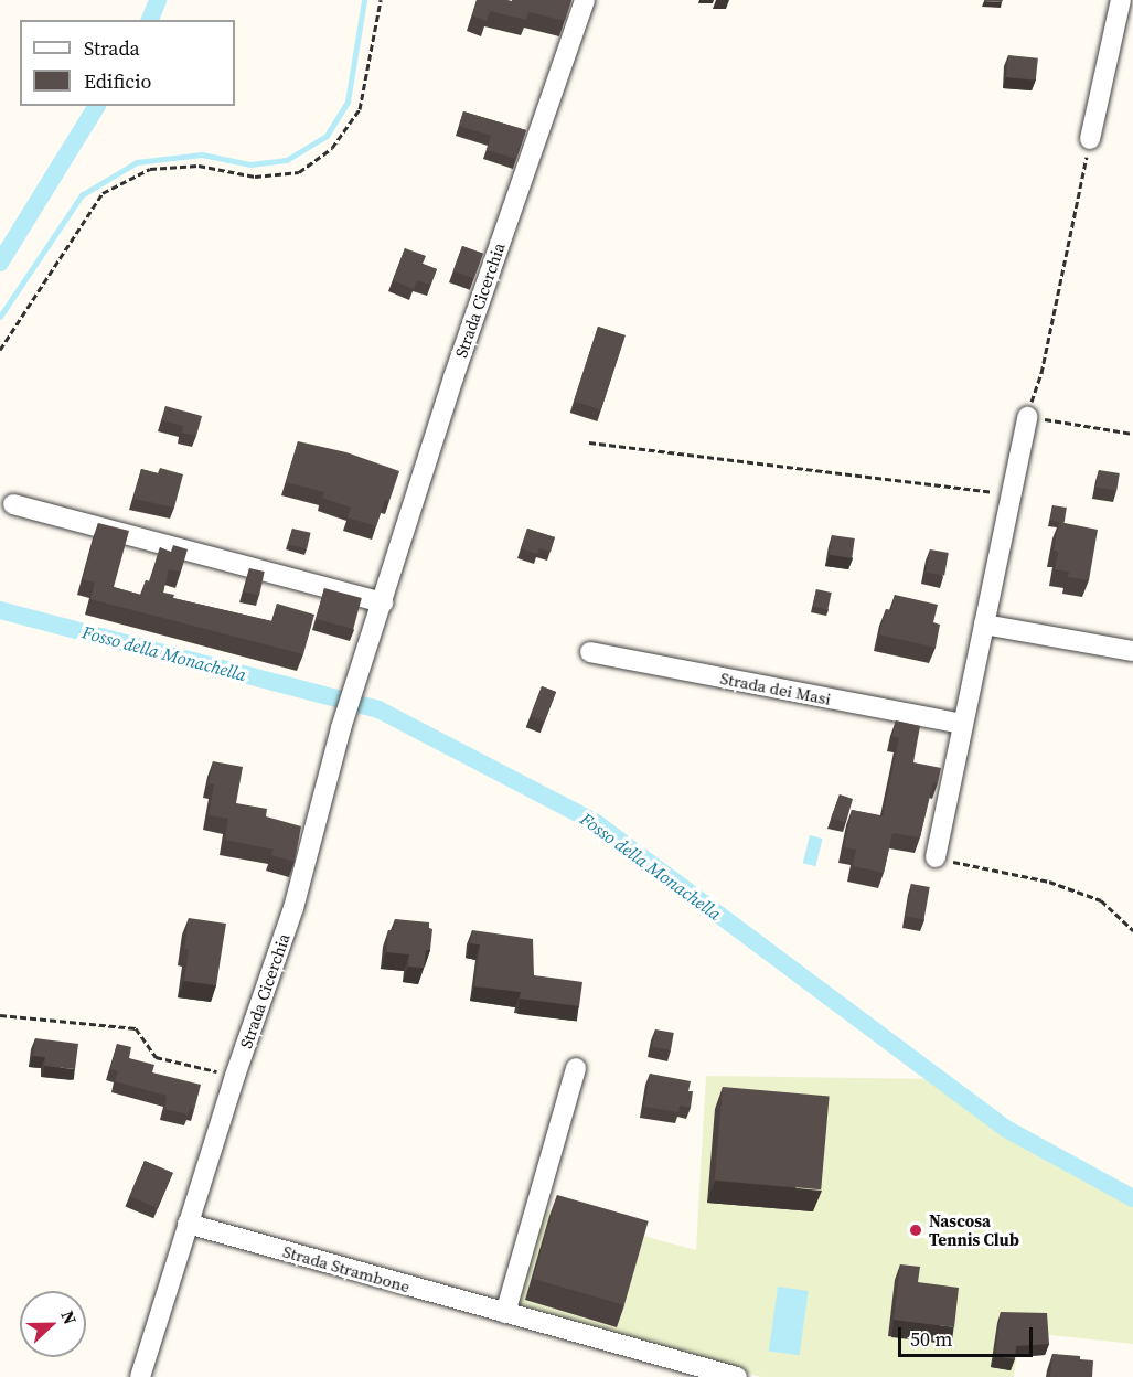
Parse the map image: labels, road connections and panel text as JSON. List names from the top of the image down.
{
  "streets": {
    "street": ["Strada Cicerchia", "Strada dei Masi", "Strada Strambone"]
  },
  "crossings": [
    ["Strada Cicerchia", "Strada Strambone"]
  ],
  "water": ["Fosso della Monachella"],
  "places": ["Nascosa Tennis Club"],
  "legend": ["Strada", "Edificio"],
  "scale_bar": "50 m",
  "north": "right"
}
